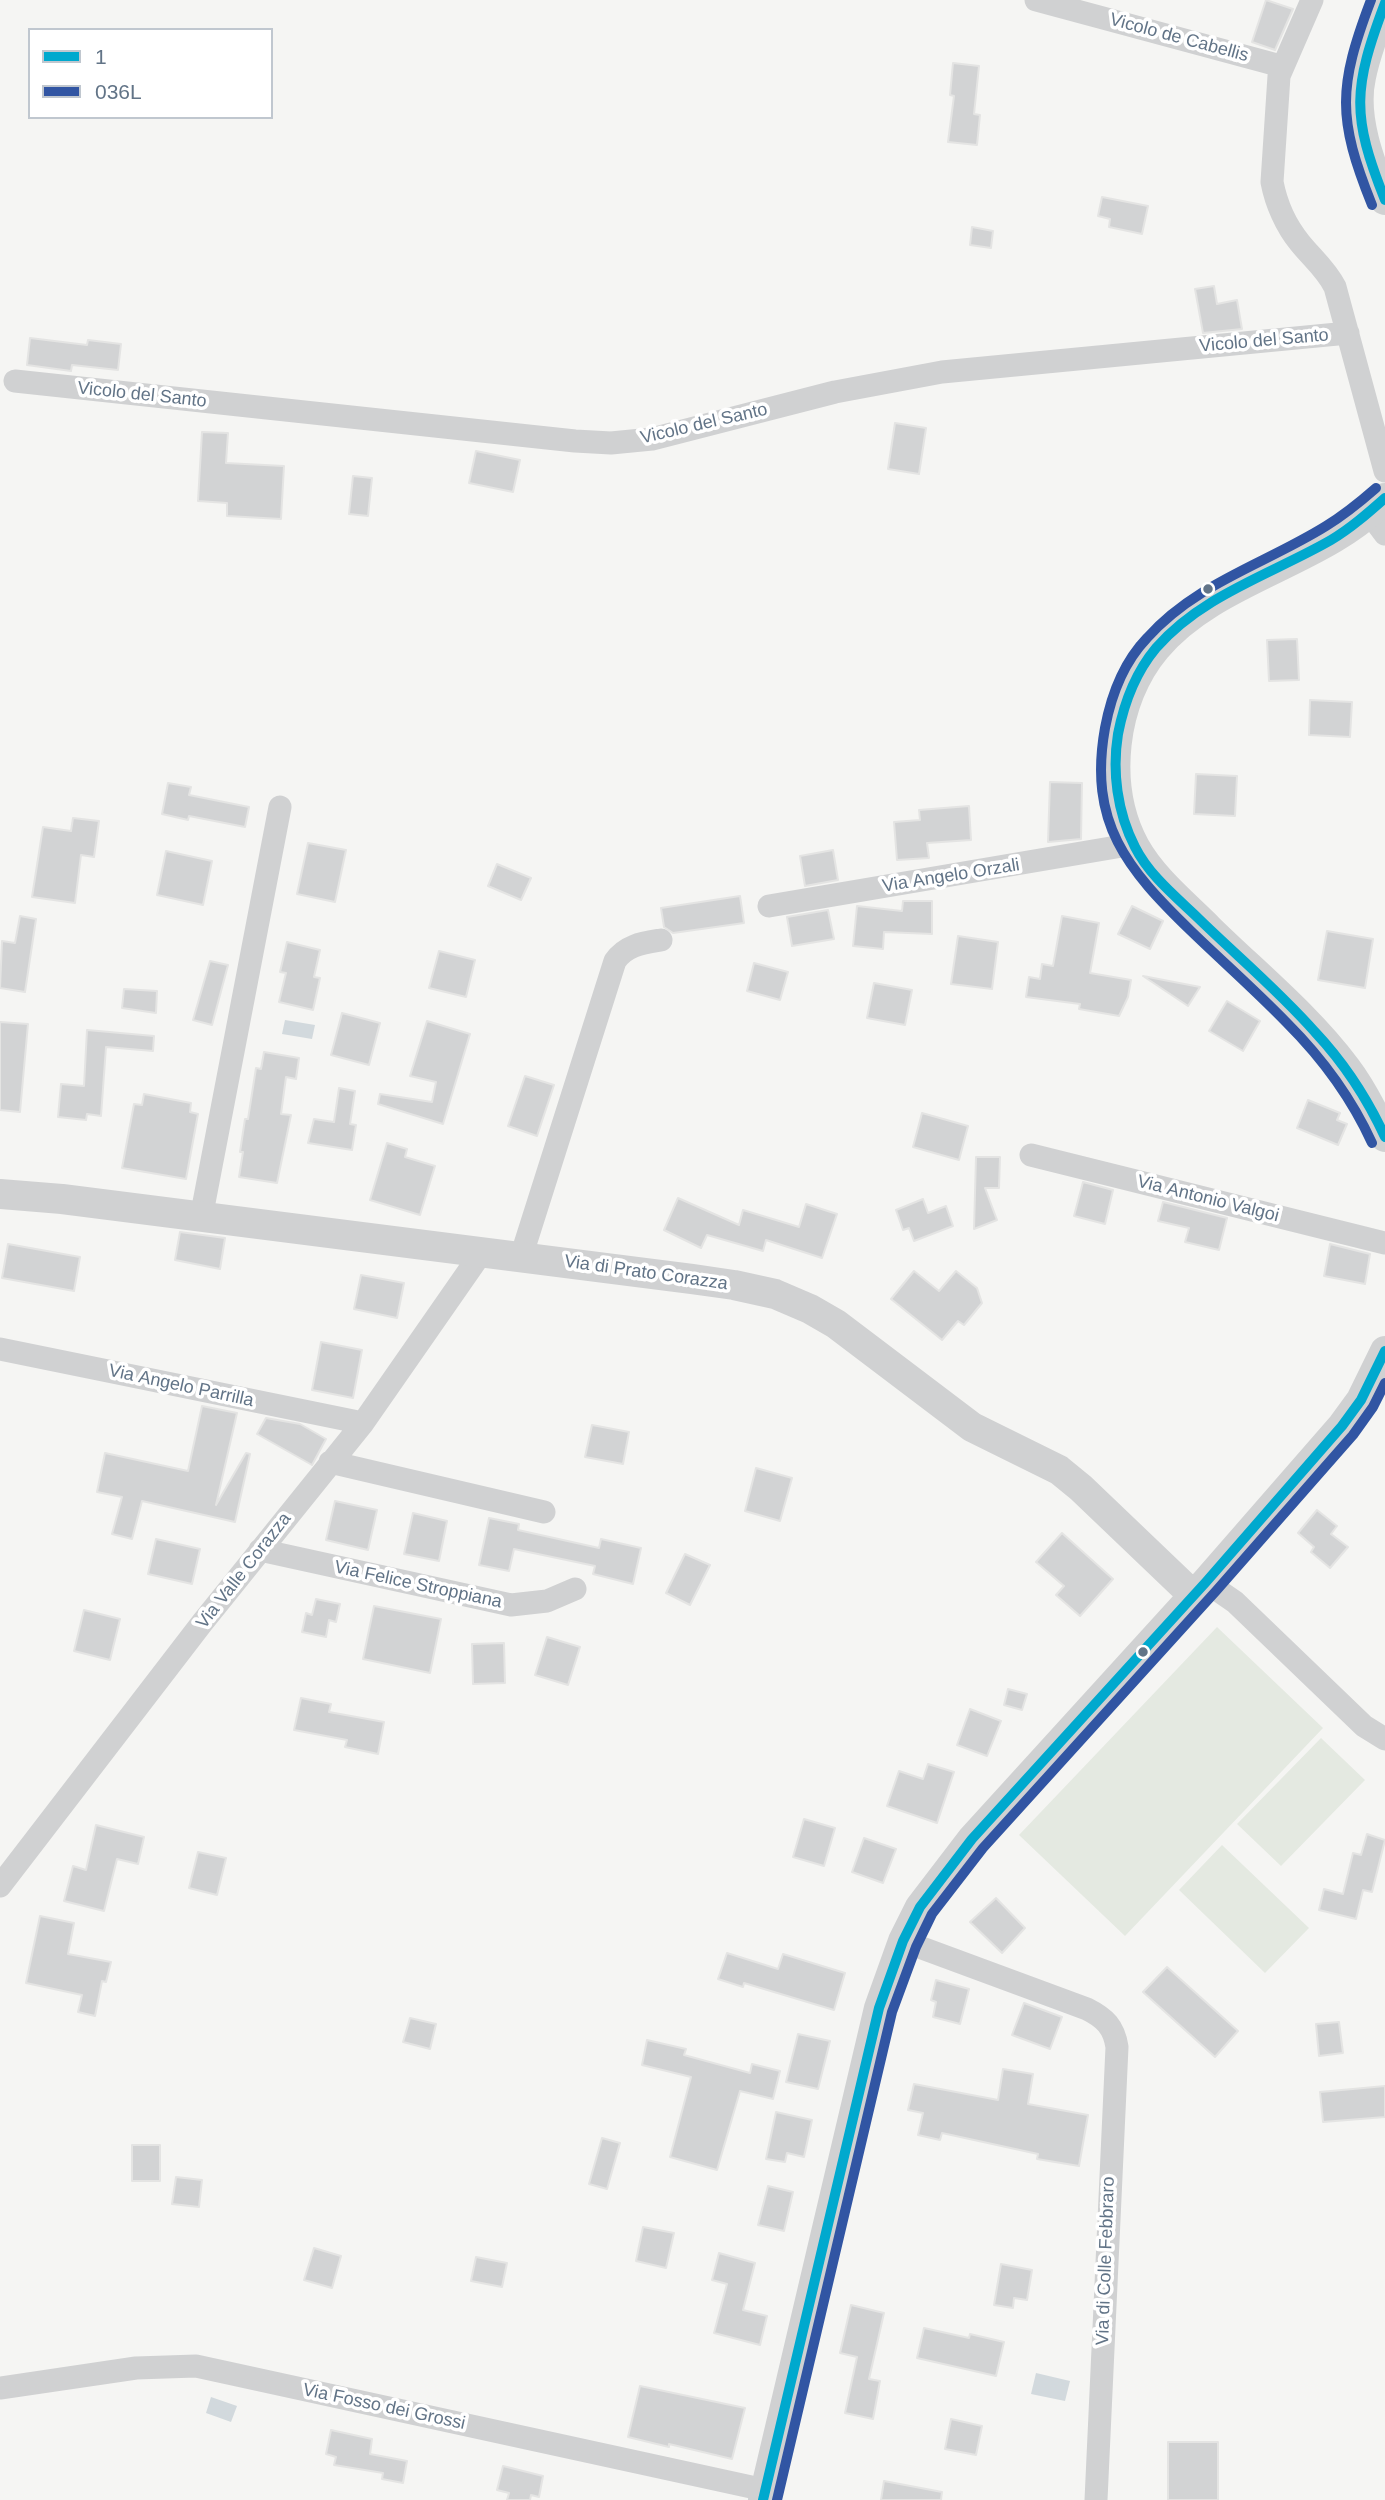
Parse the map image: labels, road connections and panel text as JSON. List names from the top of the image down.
{
  "streets": {
    "street": [
      "Vicolo de Cabellis",
      "Vicolo del Santo",
      "Via Angelo Orzali",
      "Via Antonio Valgoi",
      "Via di Prato Corazza",
      "Via Angelo Parrilla",
      "Via Valle Corazza",
      "Via Felice Stroppiana",
      "Via di Colle Febbraro",
      "Via Fosso dei Grossi"
    ]
  },
  "crossings": [
    ["Via di Prato Corazza", "Via Valle Corazza"],
    ["Via Angelo Parrilla", "Via Valle Corazza"],
    ["Via Valle Corazza", "Via Felice Stroppiana"]
  ],
  "lines": ["transit line 036L", "transit line 1"],
  "legend": ["1", "036L"]
}
